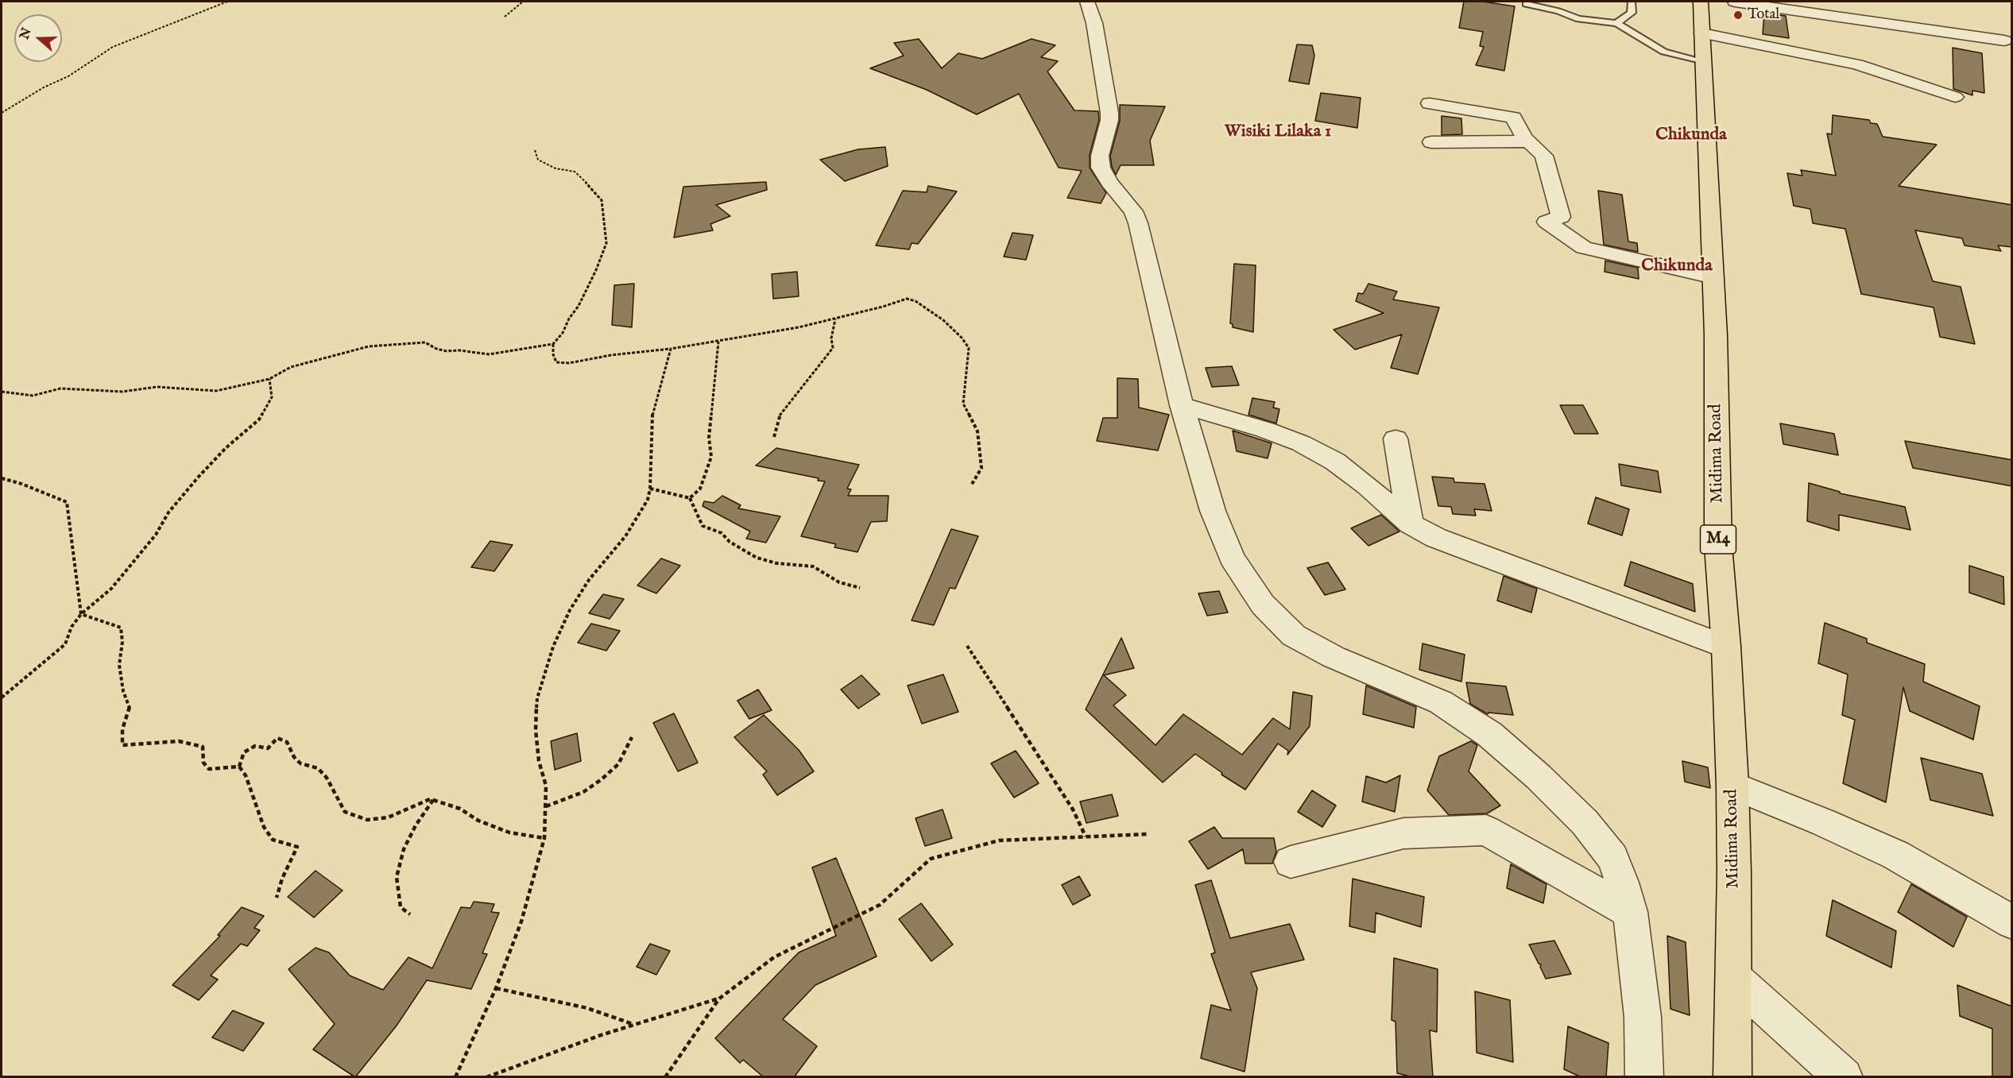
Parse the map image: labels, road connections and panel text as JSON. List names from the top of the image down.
{
  "streets": {
    "main road": ["Midima Road", "M4"]
  },
  "districts": ["Wisiki Lilaka 1", "Chikunda", "Chikunda"],
  "places": ["Total"],
  "north": "left"
}
